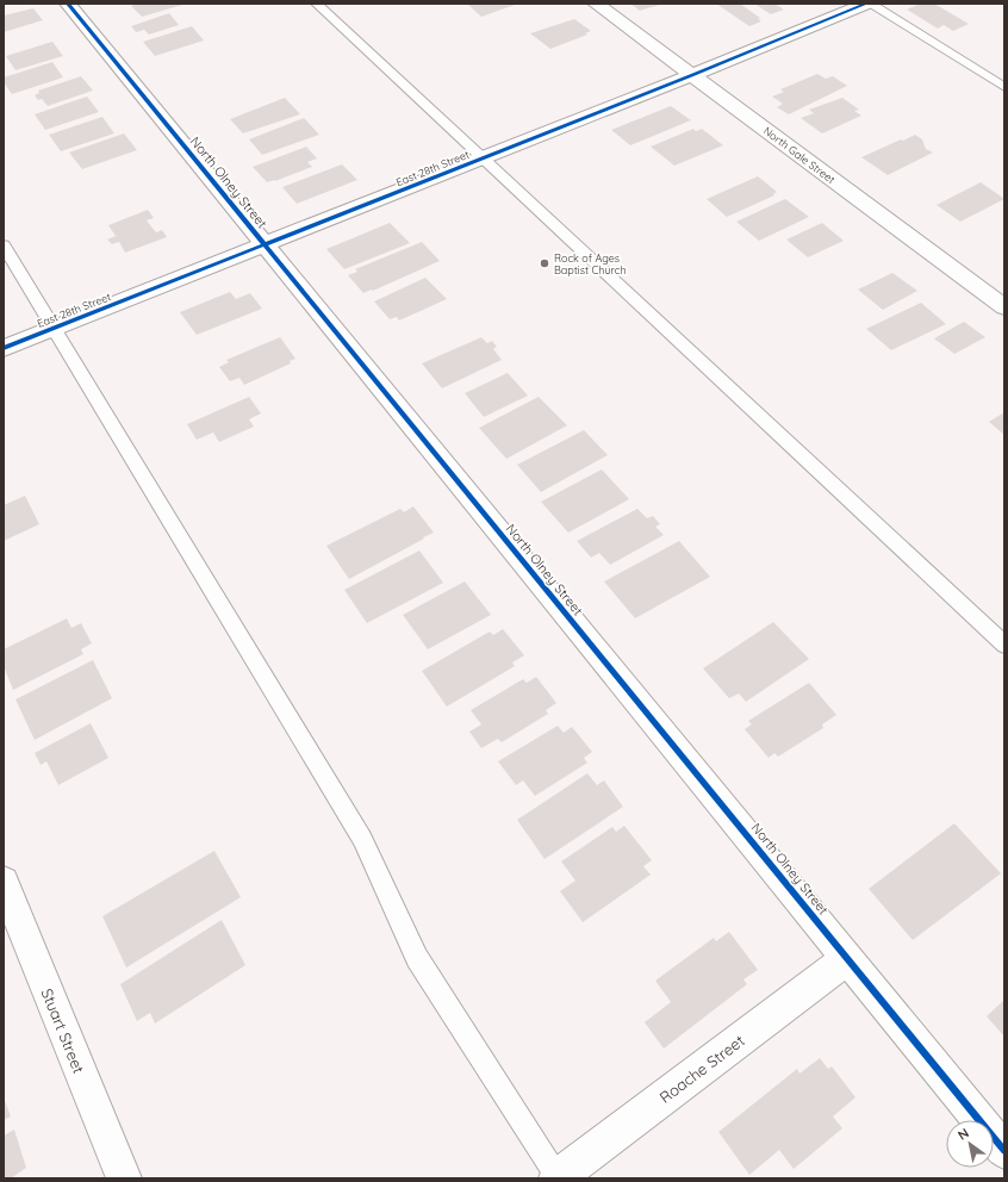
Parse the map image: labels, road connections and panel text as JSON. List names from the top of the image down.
{
  "streets": {
    "street": [
      "North Gale Street",
      "East 28th Street",
      "North Olney Street",
      "Stuart Street",
      "Roache Street"
    ]
  },
  "crossings": [
    ["North Gale Street", "East 28th Street"],
    ["East 28th Street", "North Olney Street"],
    ["North Olney Street", "Roache Street"]
  ],
  "places": ["Rock of Ages Baptist Church"],
  "north": "top left"
}
